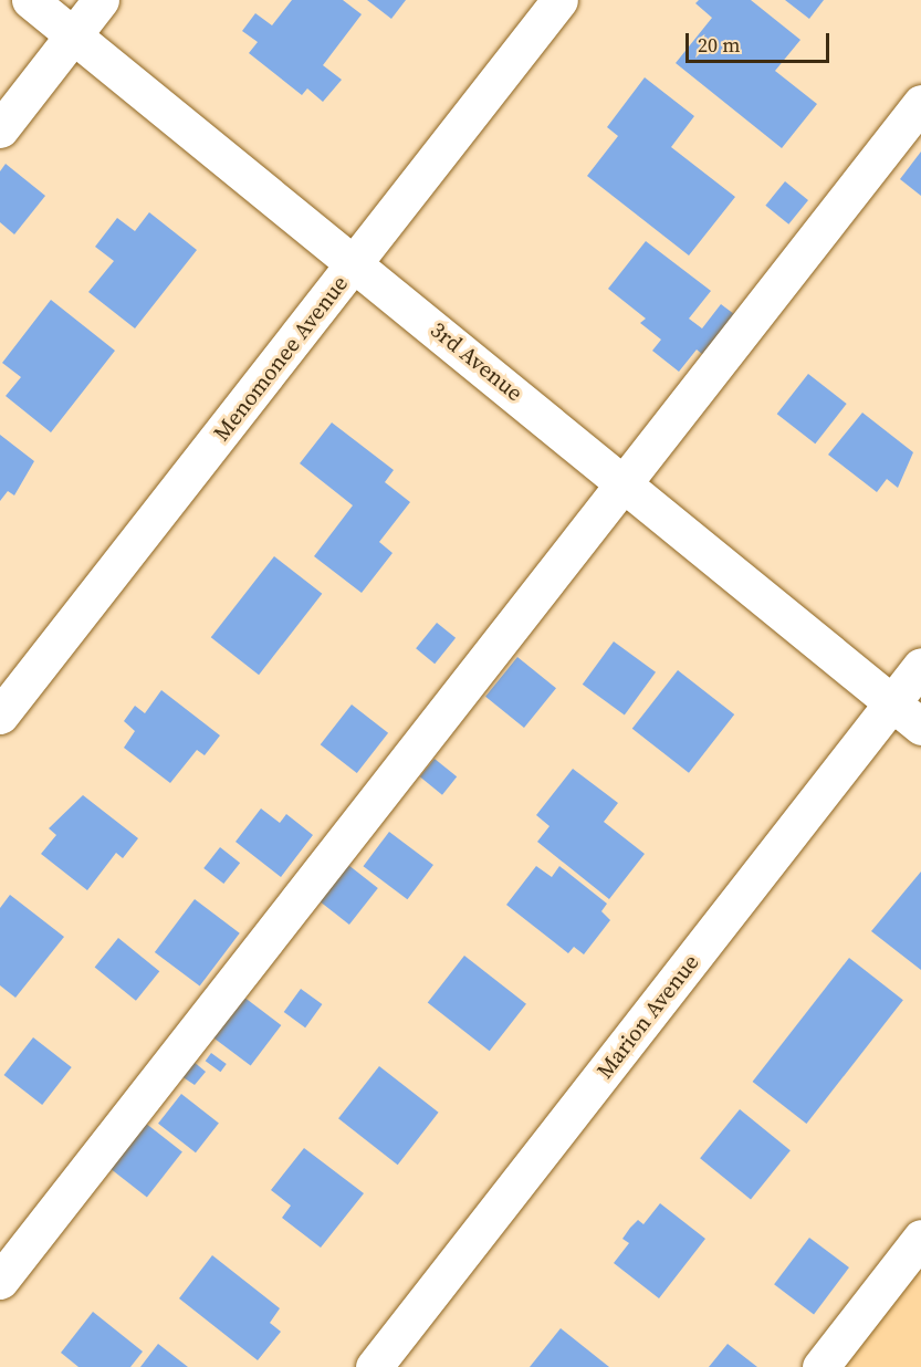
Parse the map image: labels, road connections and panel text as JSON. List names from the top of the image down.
{
  "streets": {
    "street": ["Menomonee Avenue", "3rd Avenue", "Marion Avenue"]
  },
  "crossings": [
    ["Menomonee Avenue", "3rd Avenue"],
    ["3rd Avenue", "Marion Avenue"]
  ],
  "scale_bar": "20 m"
}
